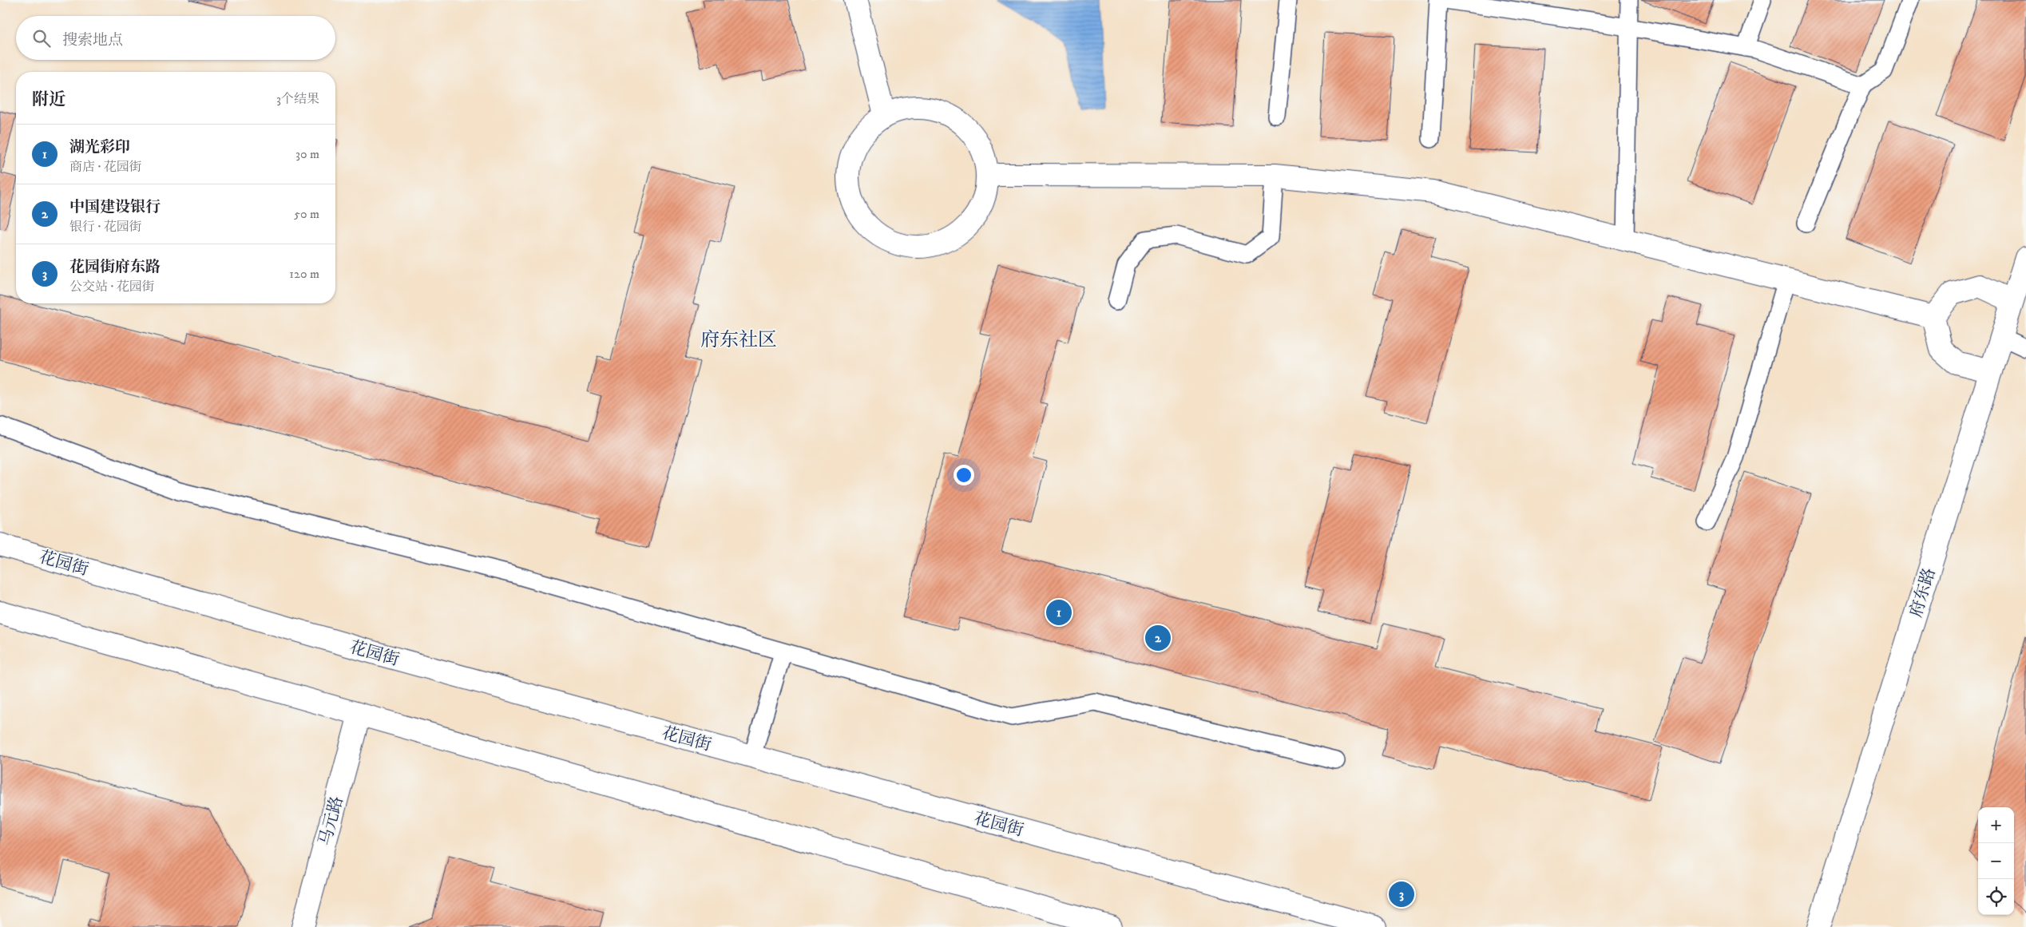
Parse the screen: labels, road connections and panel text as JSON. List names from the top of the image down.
{
  "streets": {
    "street": ["花园街", "府东路", "马元路"]
  },
  "districts": ["府东社区"],
  "page": {
    "search": "搜索地点",
    "heading": ["附近", "3个结果"],
    "list": [
      {
        "mark": "1",
        "name": "湖光彩印",
        "note": "商店 · 花园街",
        "value": "30 m"
      },
      {
        "mark": "2",
        "name": "中国建设银行",
        "note": "银行 · 花园街",
        "value": "50 m"
      },
      {
        "mark": "3",
        "name": "花园街府东路",
        "note": "公交站 · 花园街",
        "value": "120 m"
      }
    ],
    "pins": ["1", "2", "3"],
    "map_buttons": ["+", "−"]
  }
}
